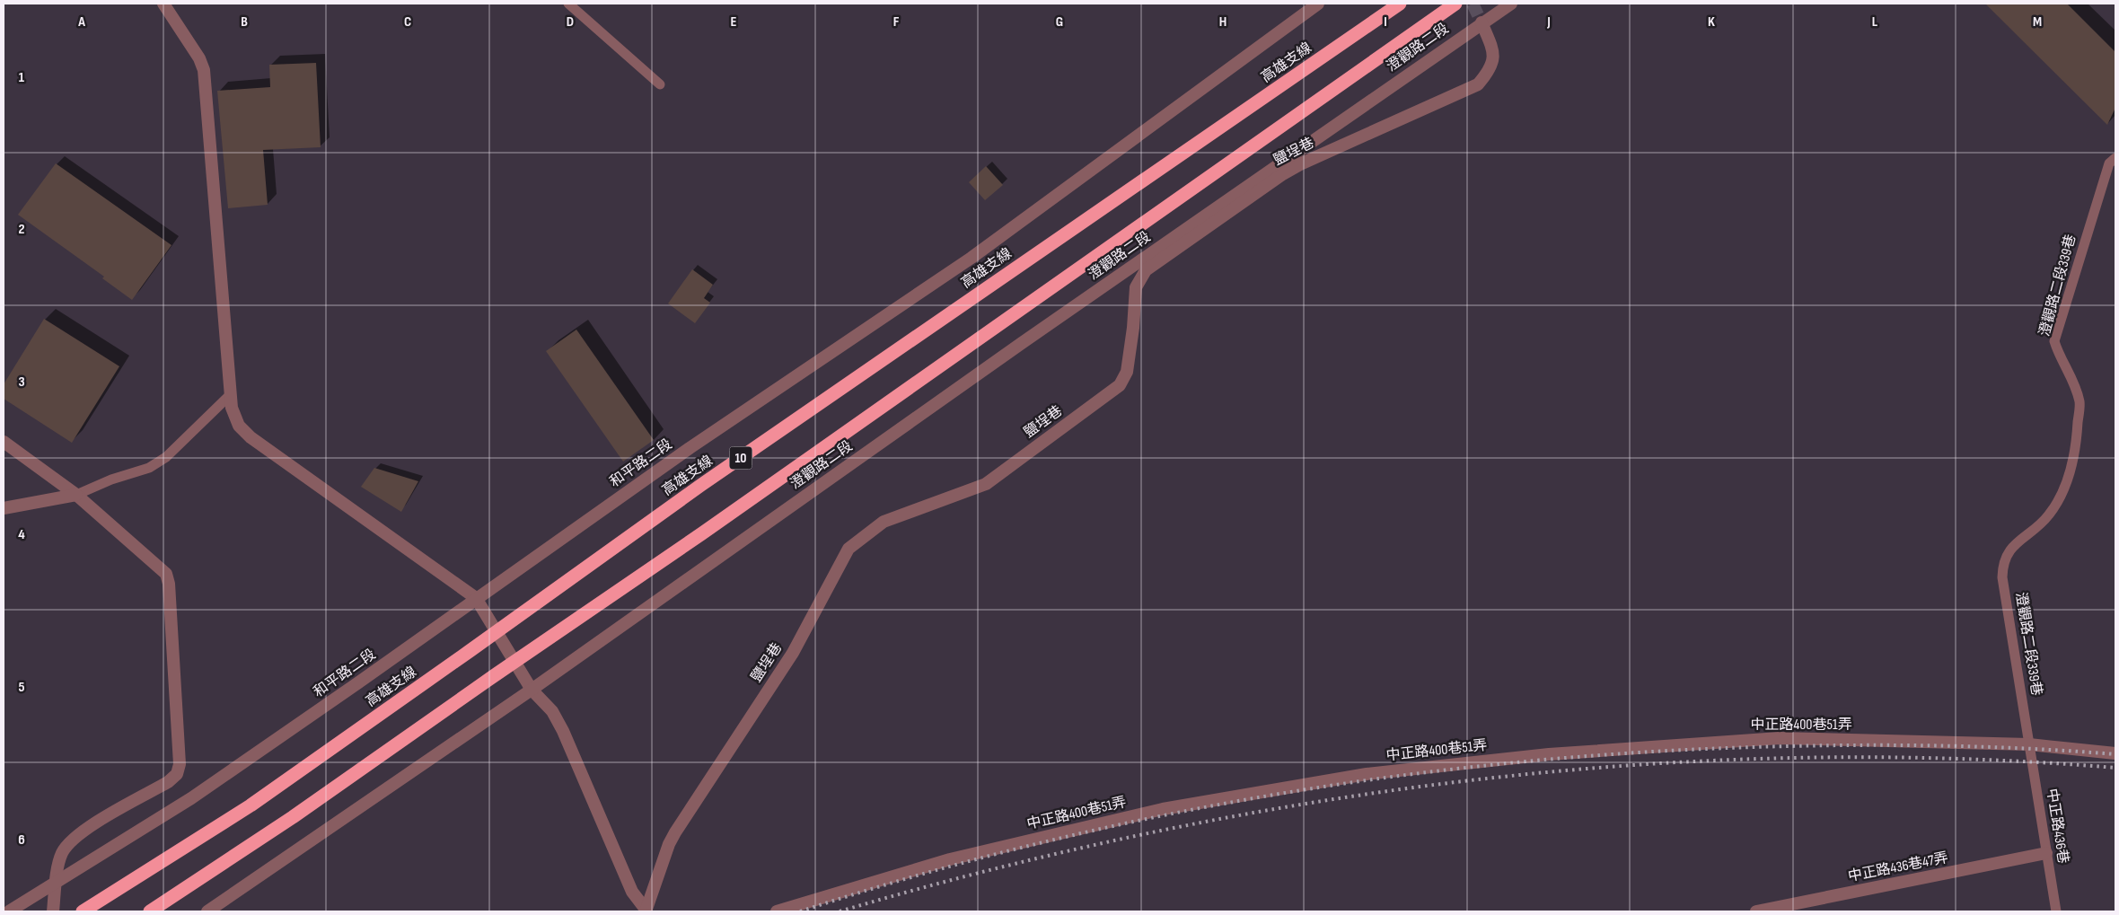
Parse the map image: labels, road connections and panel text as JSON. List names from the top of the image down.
{
  "streets": {
    "highway": ["高雄支線", "10"],
    "street": [
      "澄觀路二段",
      "鹽埕巷",
      "和平路二段",
      "中正路400巷51弄",
      "中正路436巷47弄"
    ],
    "lane": ["澄觀路二段339巷", "中正路436巷"]
  },
  "crossings": [
    ["澄觀路二段", "鹽埕巷"],
    ["澄觀路二段339巷", "中正路400巷51弄"],
    ["澄觀路二段339巷", "中正路436巷"],
    ["中正路400巷51弄", "中正路436巷"],
    ["中正路436巷", "中正路436巷47弄"]
  ],
  "grid": {
    "columns": [
      "A",
      "B",
      "C",
      "D",
      "E",
      "F",
      "G",
      "H",
      "I",
      "J",
      "K",
      "L",
      "M"
    ],
    "rows": [
      "1",
      "2",
      "3",
      "4",
      "5",
      "6"
    ]
  }
}
